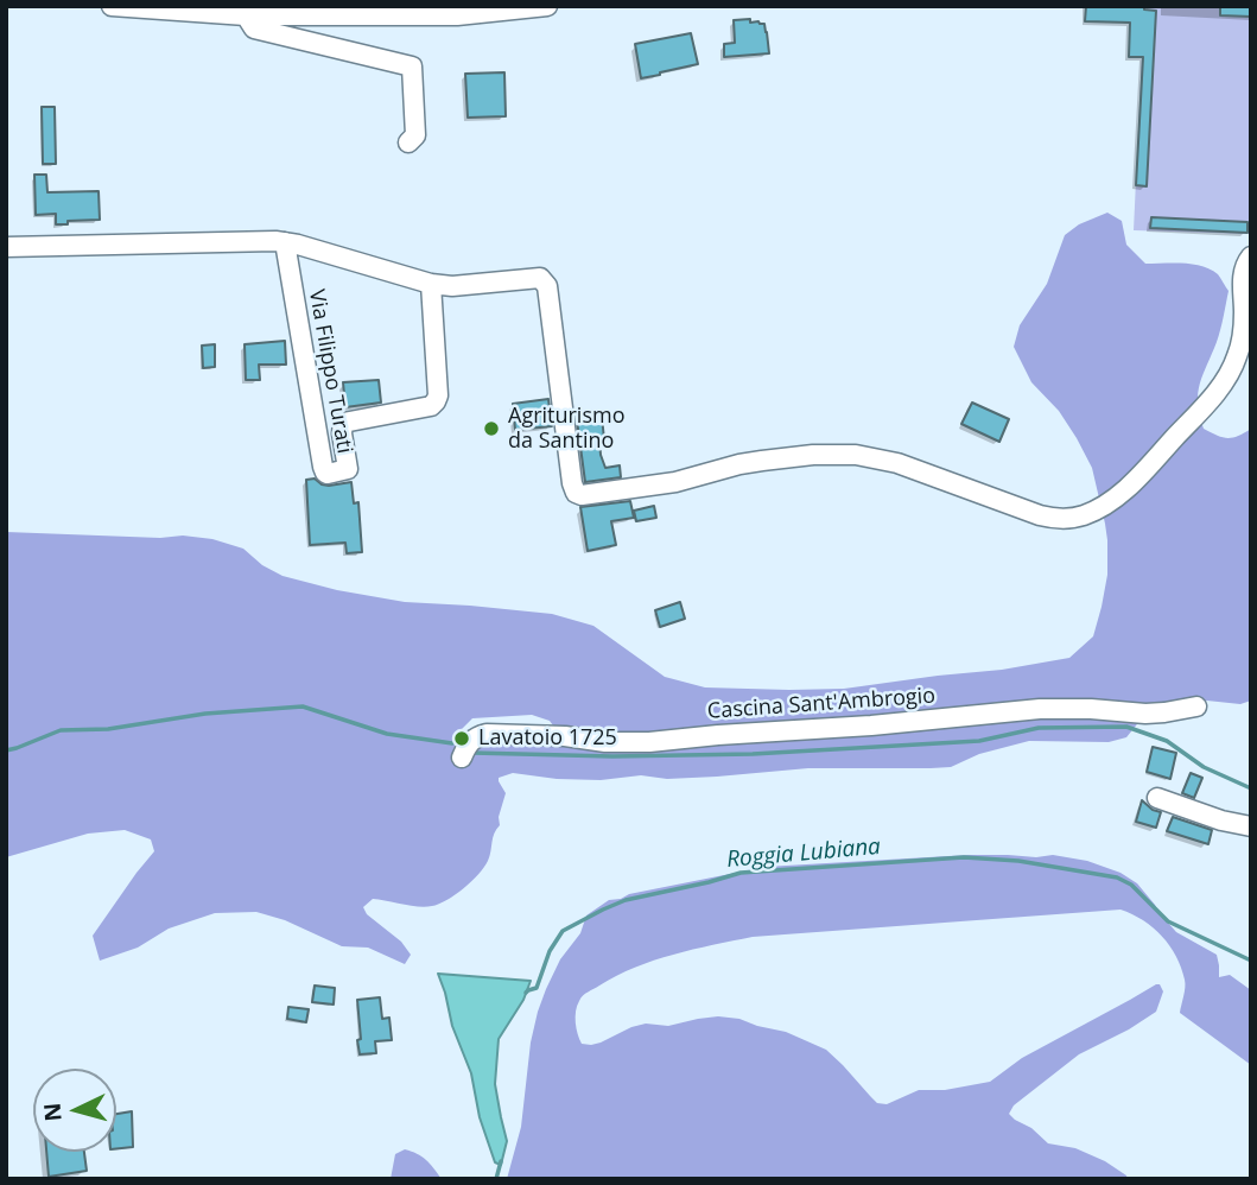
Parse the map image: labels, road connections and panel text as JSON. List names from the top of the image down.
{
  "streets": {
    "street": ["Via Filippo Turati", "Cascina Sant'Ambrogio"]
  },
  "water": ["Roggia Lubiana"],
  "places": ["Agriturismo da Santino", "Lavatoio 1725"],
  "north": "left"
}
